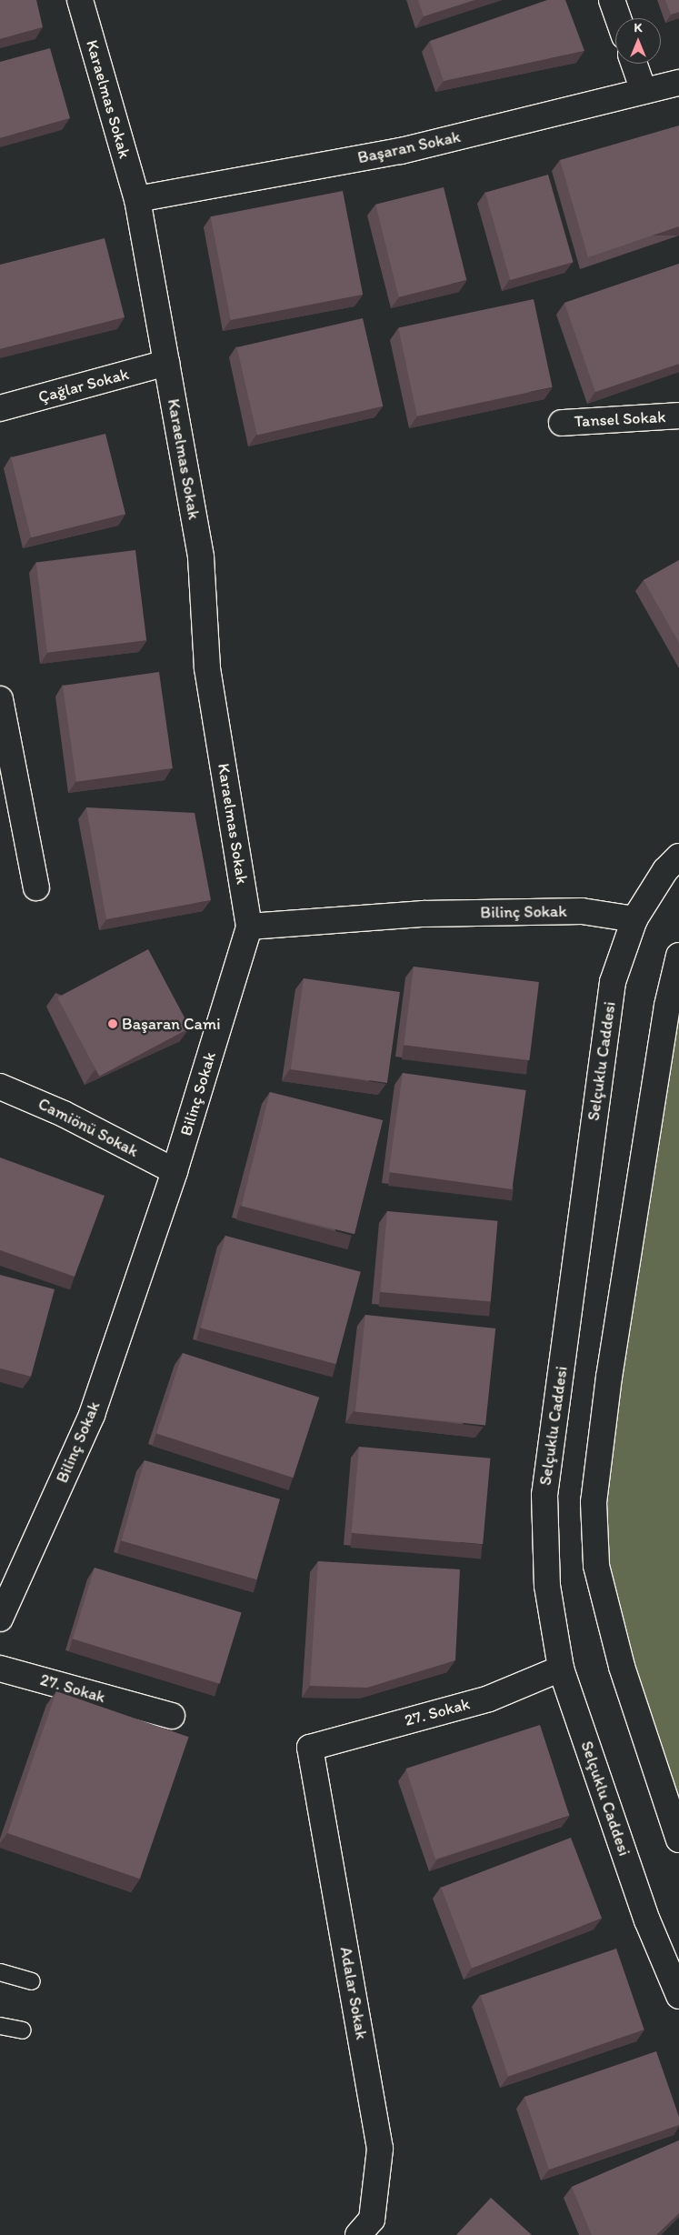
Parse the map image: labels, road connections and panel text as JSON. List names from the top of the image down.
{
  "streets": {
    "street": [
      "Karaelmas Sokak",
      "Başaran Sokak",
      "Çağlar Sokak",
      "Tansel Sokak",
      "Bilinç Sokak",
      "Selçuklu Caddesi",
      "Camiönü Sokak",
      "27. Sokak",
      "Adalar Sokak"
    ]
  },
  "crossings": [
    ["Karaelmas Sokak", "Başaran Sokak"],
    ["Karaelmas Sokak", "Çağlar Sokak"],
    ["Karaelmas Sokak", "Bilinç Sokak"],
    ["Bilinç Sokak", "Selçuklu Caddesi"],
    ["Bilinç Sokak", "Camiönü Sokak"],
    ["Selçuklu Caddesi", "27. Sokak"],
    ["27. Sokak", "Adalar Sokak"]
  ],
  "places": ["Başaran Cami"],
  "north": "top"
}
